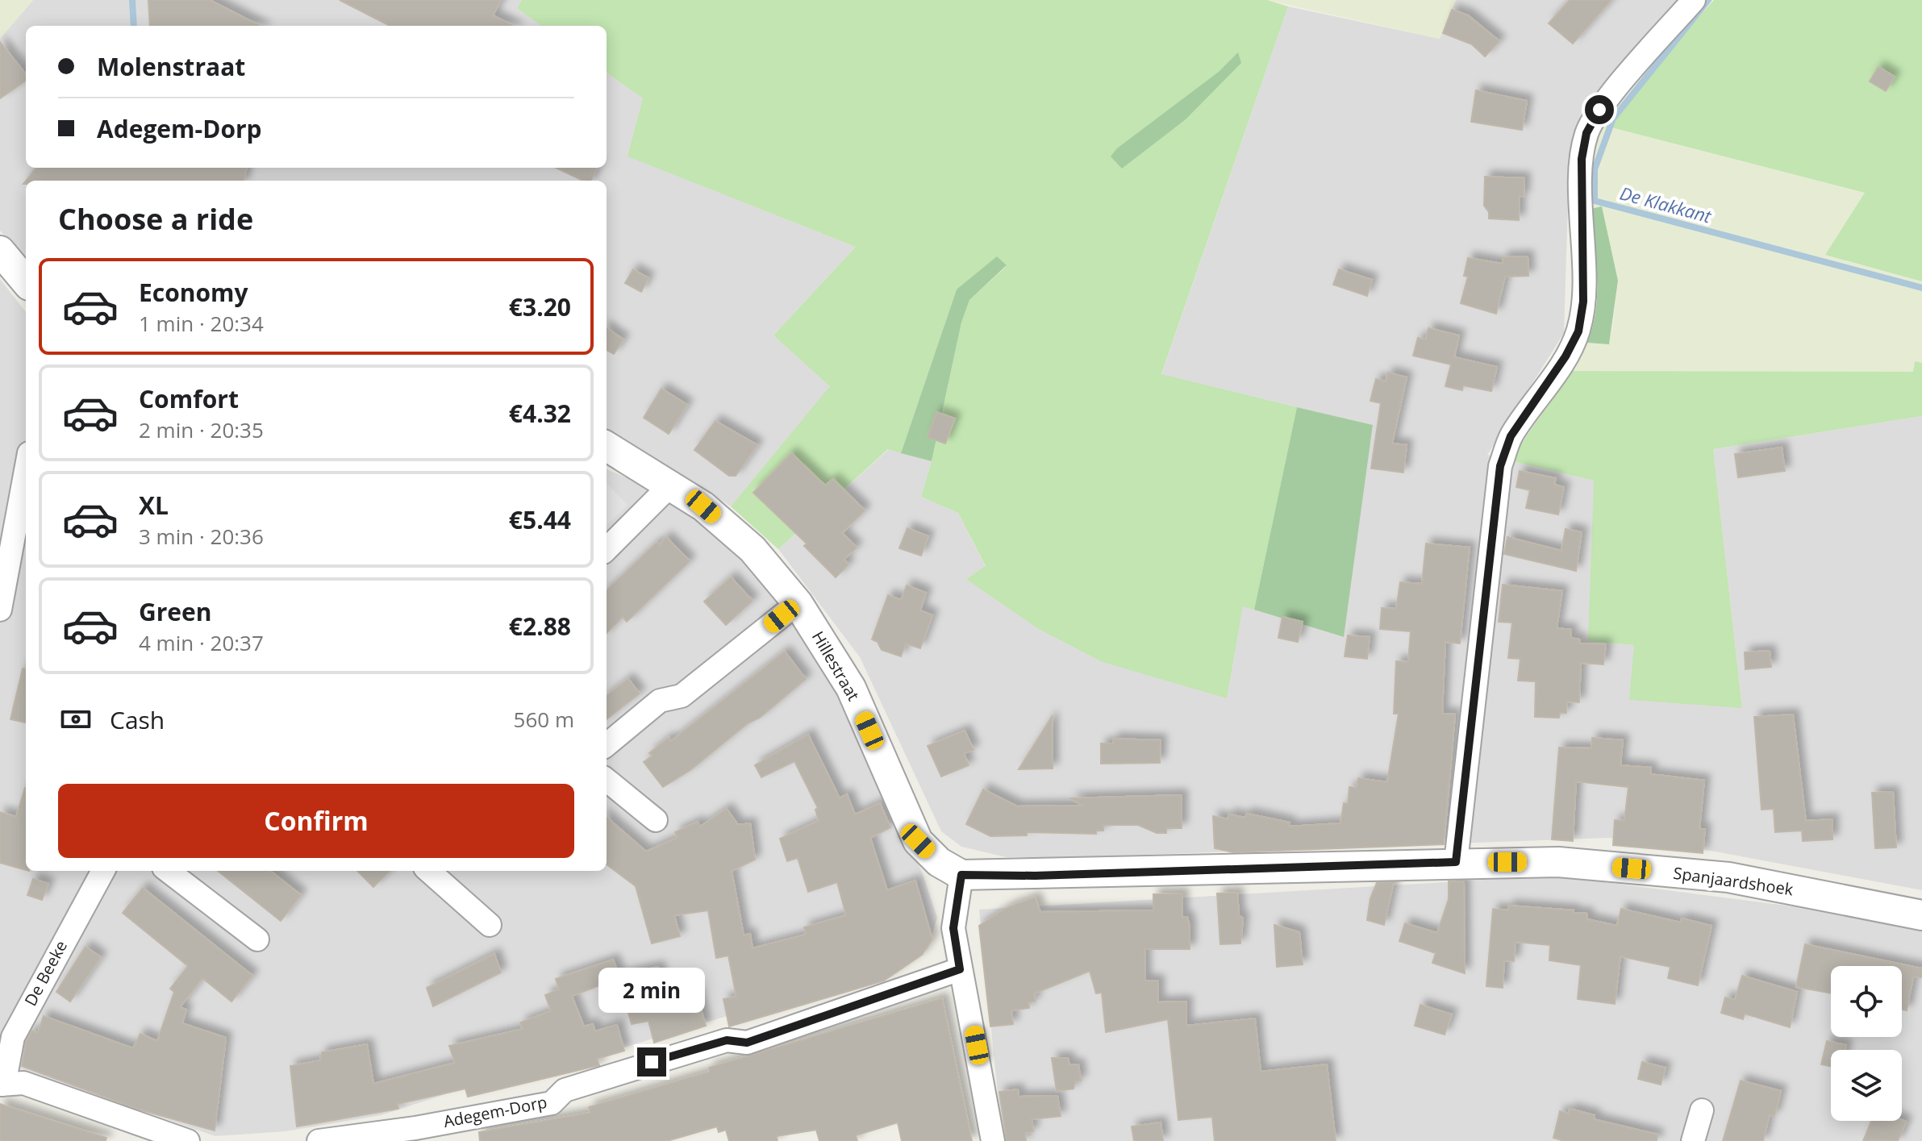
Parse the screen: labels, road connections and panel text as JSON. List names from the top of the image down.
{
  "streets": {
    "street": [
      "Hillestraat",
      "Spanjaardshoek",
      "De Beeke",
      "Adegem-Dorp"
    ]
  },
  "crossings": [
    ["Hillestraat", "Spanjaardshoek"]
  ],
  "water": ["De Klakkant"],
  "page": {
    "banner": ["Molenstraat", "Adegem-Dorp"],
    "heading": "Choose a ride",
    "list": [
      {
        "name": "Economy",
        "note": "1 min · 20:34",
        "value": "€3.20"
      },
      {
        "name": "Comfort",
        "note": "2 min · 20:35",
        "value": "€4.32"
      },
      {
        "name": "XL",
        "note": "3 min · 20:36",
        "value": "€5.44"
      },
      {
        "name": "Green",
        "note": "4 min · 20:37",
        "value": "€2.88"
      }
    ],
    "pay": ["Cash", "560 m"],
    "buttons": "Confirm",
    "bubble": "2 min"
  }
}
